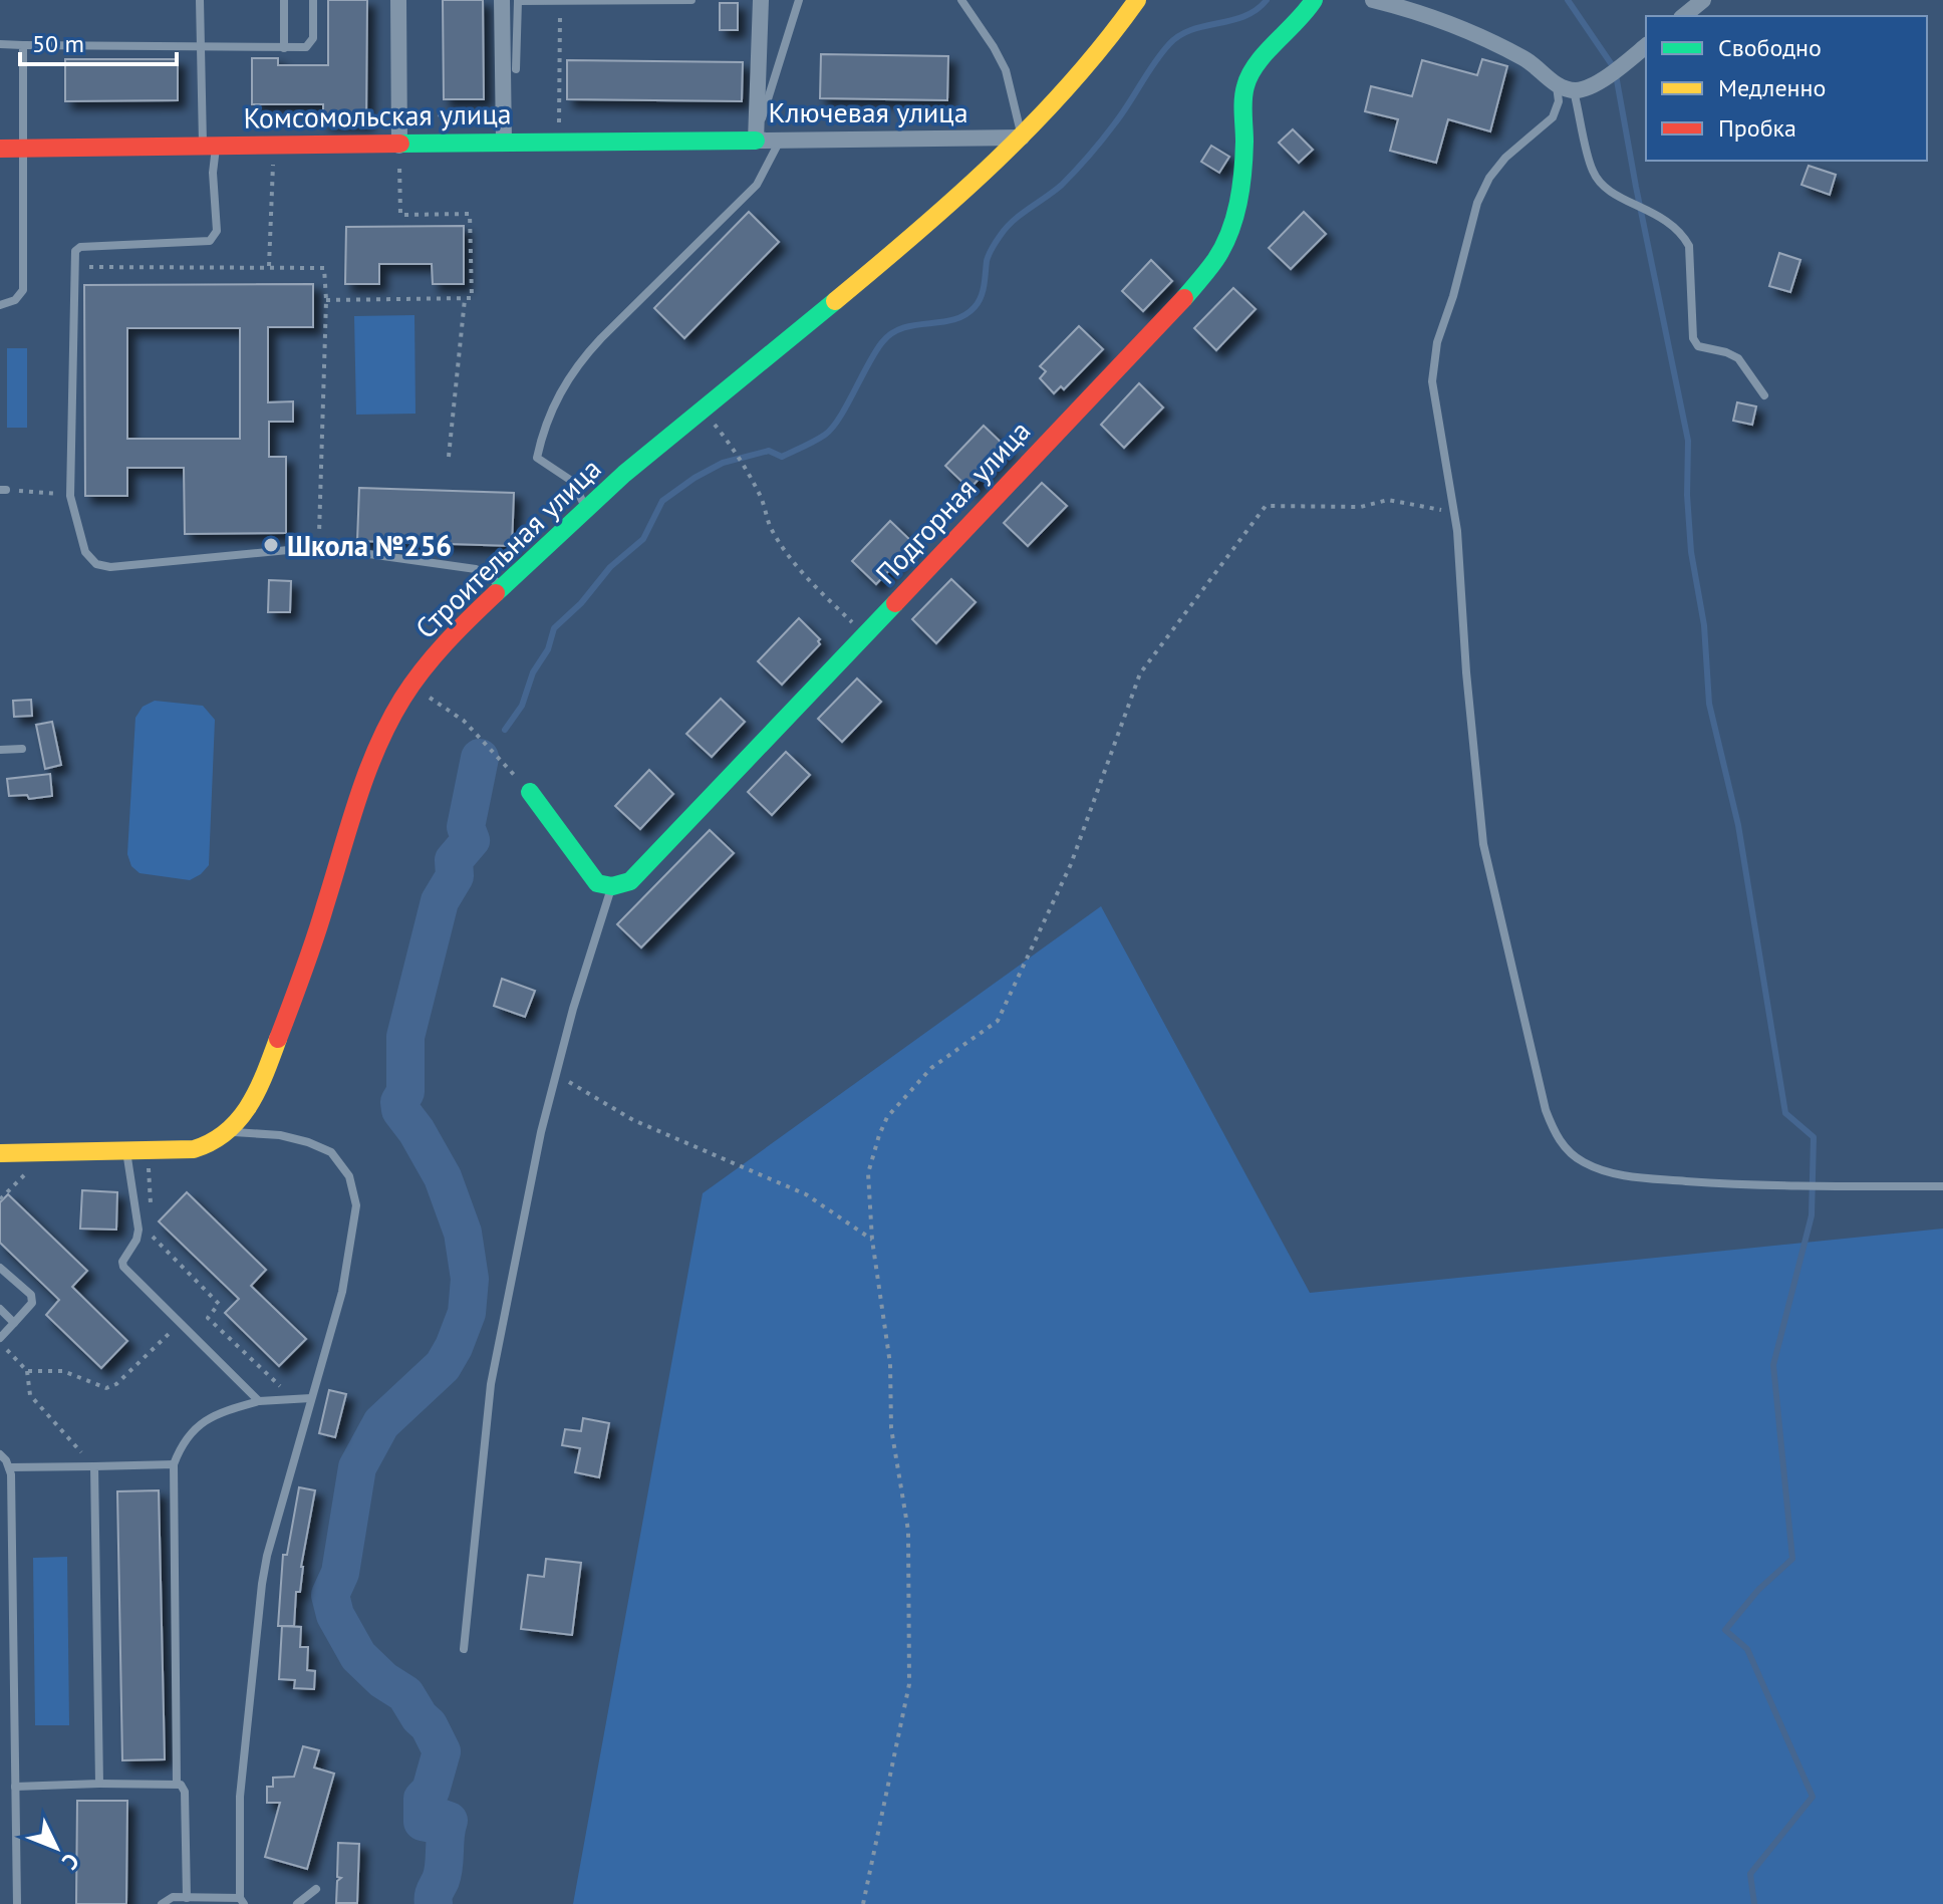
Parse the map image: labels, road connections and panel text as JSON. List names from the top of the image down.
{
  "streets": {
    "street": [
      "Ключевая улица",
      "Комсомольская улица",
      "Подгорная улица",
      "Строительная улица"
    ]
  },
  "crossings": [
    ["Ключевая улица", "Комсомольская улица"],
    ["Ключевая улица", "Строительная улица"]
  ],
  "places": ["Школа №256"],
  "legend": ["Свободно", "Медленно", "Пробка"],
  "scale_bar": "50 m",
  "north": "bottom right"
}
